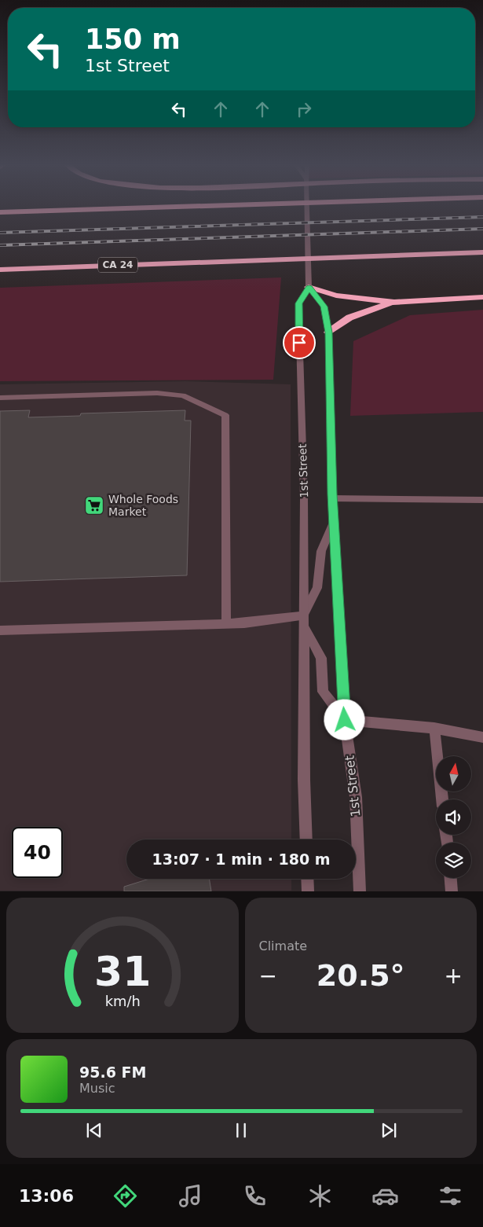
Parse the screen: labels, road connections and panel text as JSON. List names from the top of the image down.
{
  "streets": {
    "highway": ["CA 24"],
    "street": ["1st Street"]
  },
  "places": {
    "supermarket": ["Whole Foods Market"]
  },
  "north": "top",
  "page": {
    "turn": ["150 m", "1st Street"],
    "limit": "40",
    "trip": "13:07 · 1 min · 180 m",
    "tile": "Climate",
    "heat": ["−", "20.5°", "+"],
    "song": ["95.6 FM", "Music"],
    "tabs": "13:06",
    "gauge": ["31", "km/h"]
  }
}
